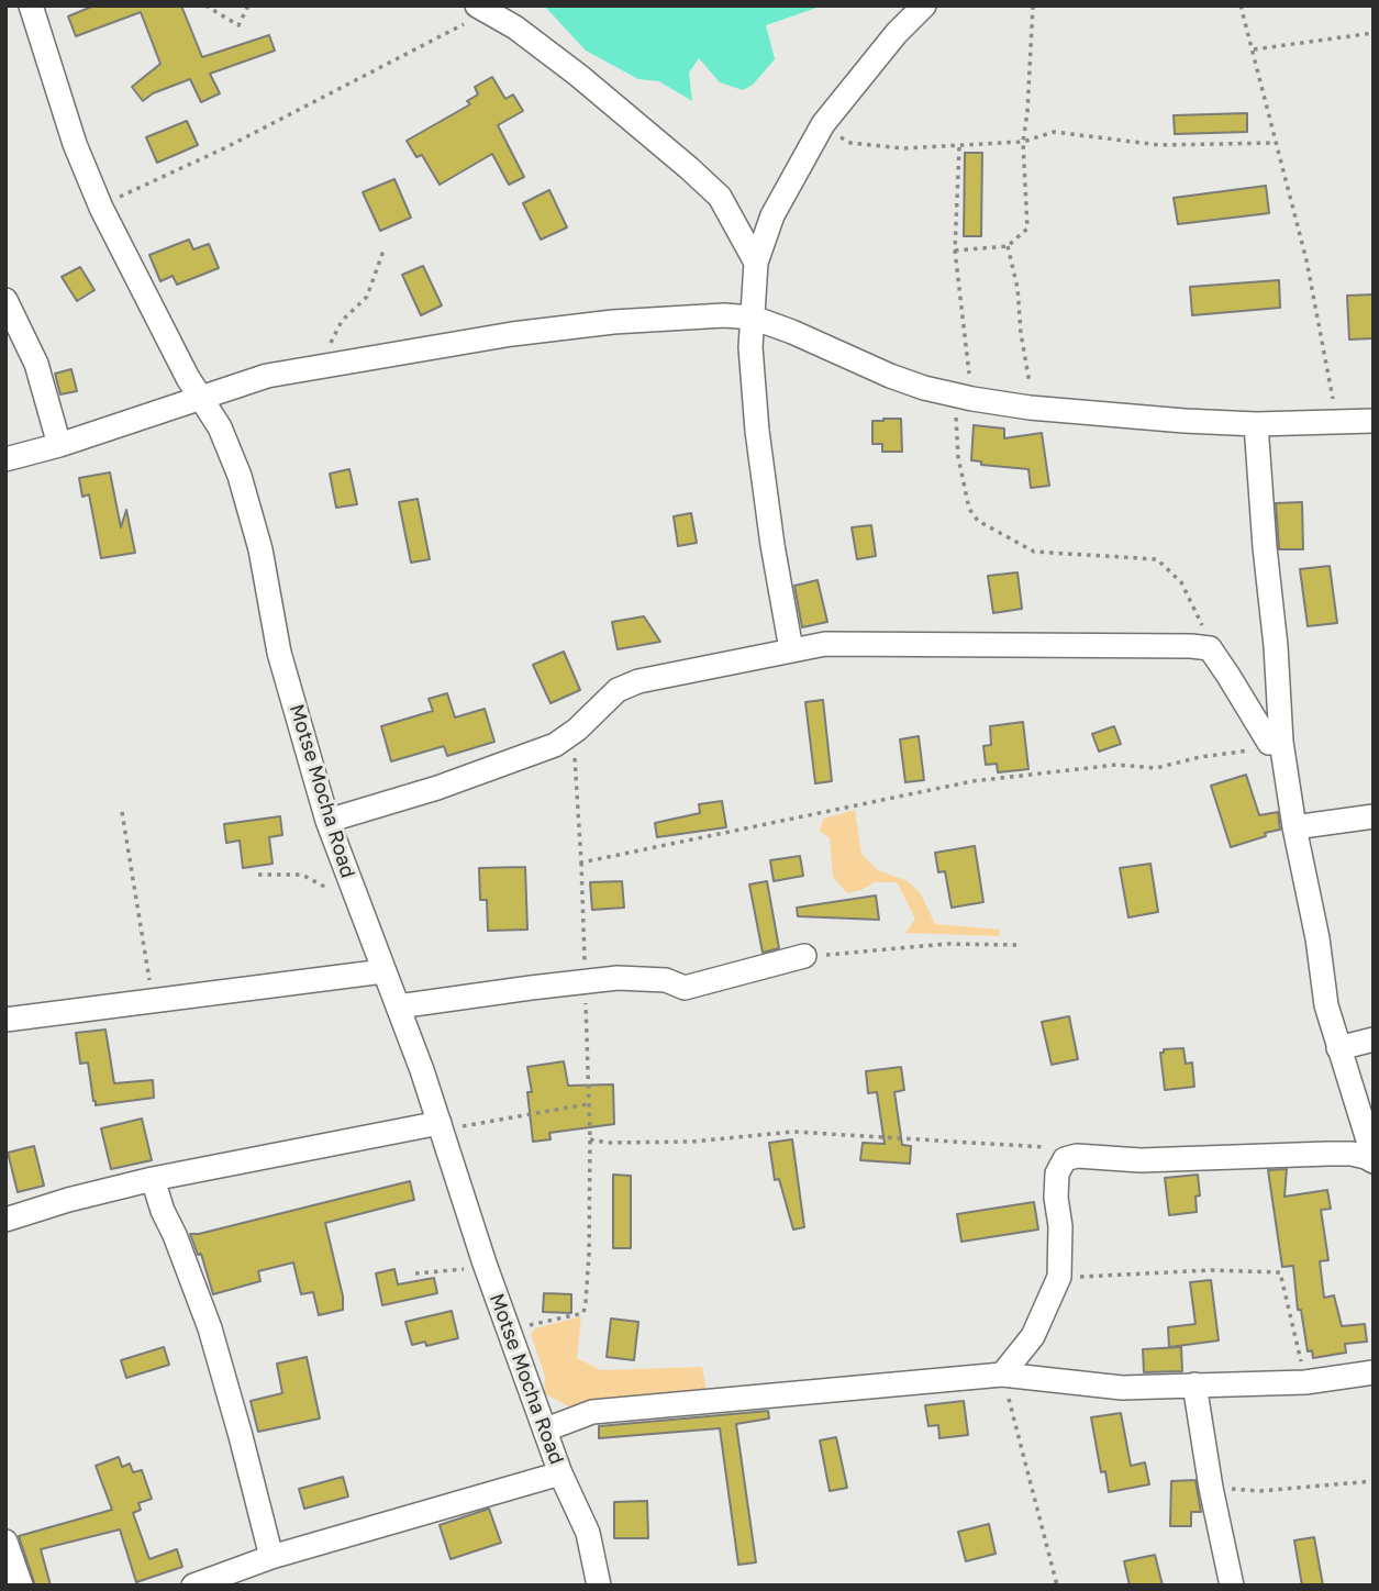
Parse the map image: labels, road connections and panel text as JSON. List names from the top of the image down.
{
  "streets": {
    "street": ["Motse Mocha Road"]
  }
}
